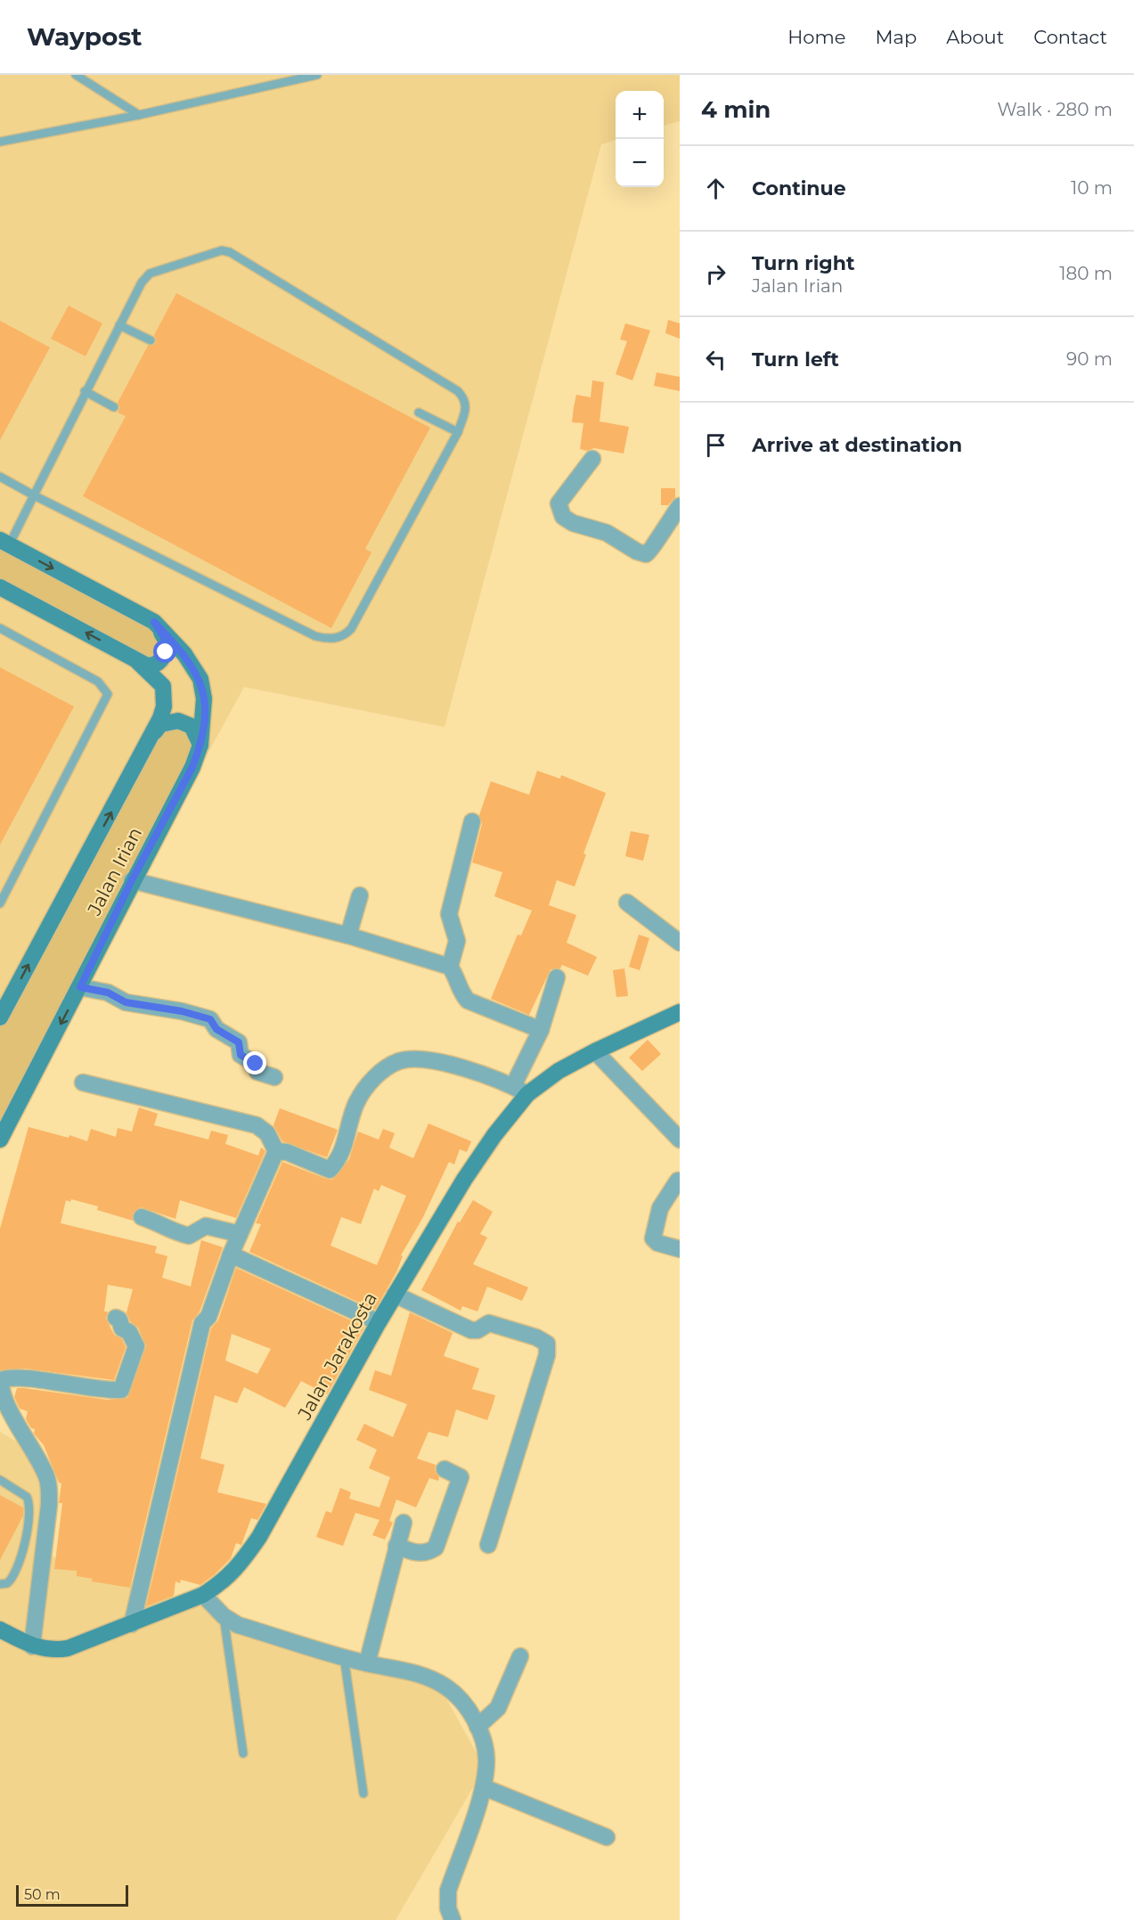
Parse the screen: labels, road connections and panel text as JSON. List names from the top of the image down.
{
  "streets": {
    "street": ["Jalan Irian", "Jalan Jarakosta"]
  },
  "scale_bar": "50 m",
  "page": {
    "header": "Waypost",
    "nav": [
      "Home",
      "Map",
      "About",
      "Contact"
    ],
    "heading": ["4 min", "Walk · 280 m"],
    "map_buttons": ["+", "−"],
    "list": [
      ["Continue", "10 m"],
      ["Turn right", "Jalan Irian", "180 m"],
      ["Turn left", "90 m"],
      "Arrive at destination"
    ],
    "scale": "50 m"
  }
}
